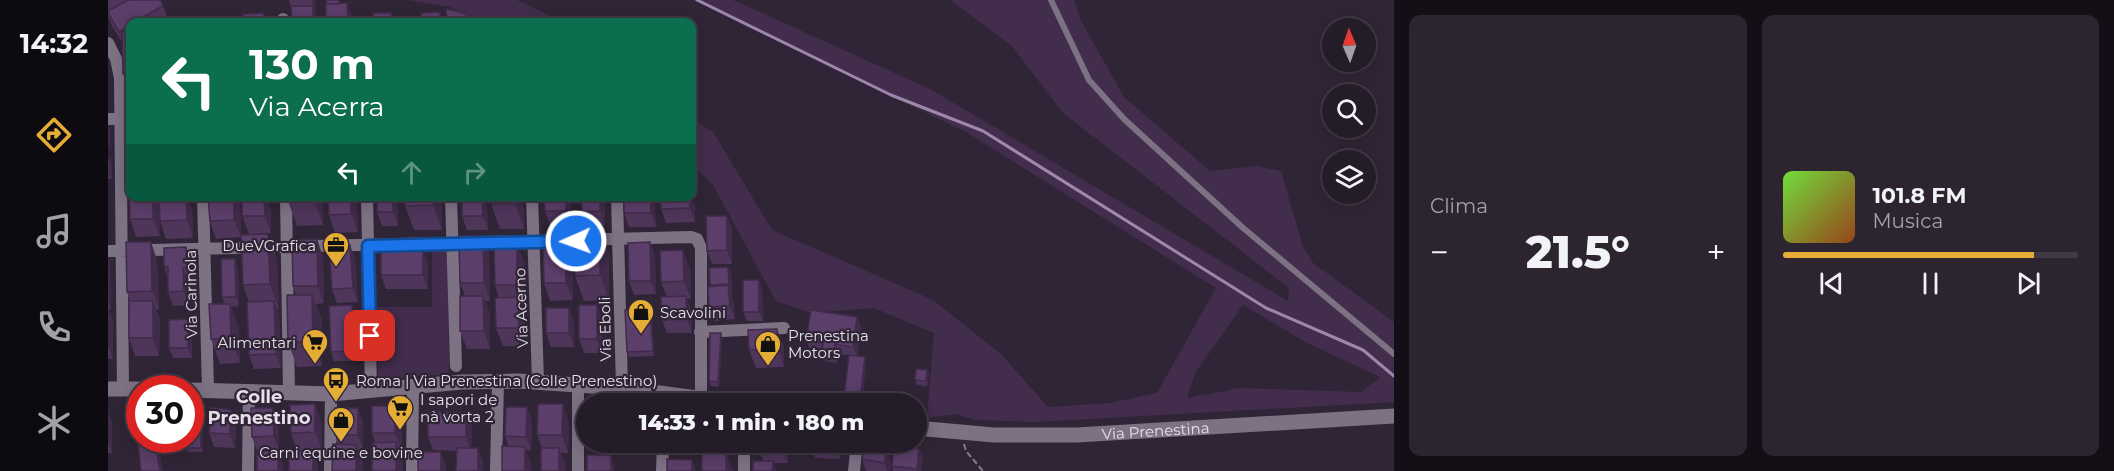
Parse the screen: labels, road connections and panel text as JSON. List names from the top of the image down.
{
  "streets": {
    "main road": ["Via Prenestina"],
    "street": ["Via Carinola", "Via Acerno", "Via Eboli"]
  },
  "districts": ["Colle Prenestino"],
  "places": {
    "office": ["DueVGrafica"],
    "shop": ["Scavolini", "Prenestina Motors", "Carni equine e bovine"],
    "supermarket": ["Alimentari", "I sapori de nà vorta 2"],
    "bus stop": ["Roma | Via Prenestina (Colle Prenestino)"]
  },
  "north": "top",
  "page": {
    "tabs": "14:32",
    "tile": "Clima",
    "turn": ["130 m", "Via Acerra"],
    "song": ["101.8 FM", "Musica"],
    "heat": ["−", "21.5°", "+"],
    "limit": "30",
    "trip": "14:33 · 1 min · 180 m"
  }
}
